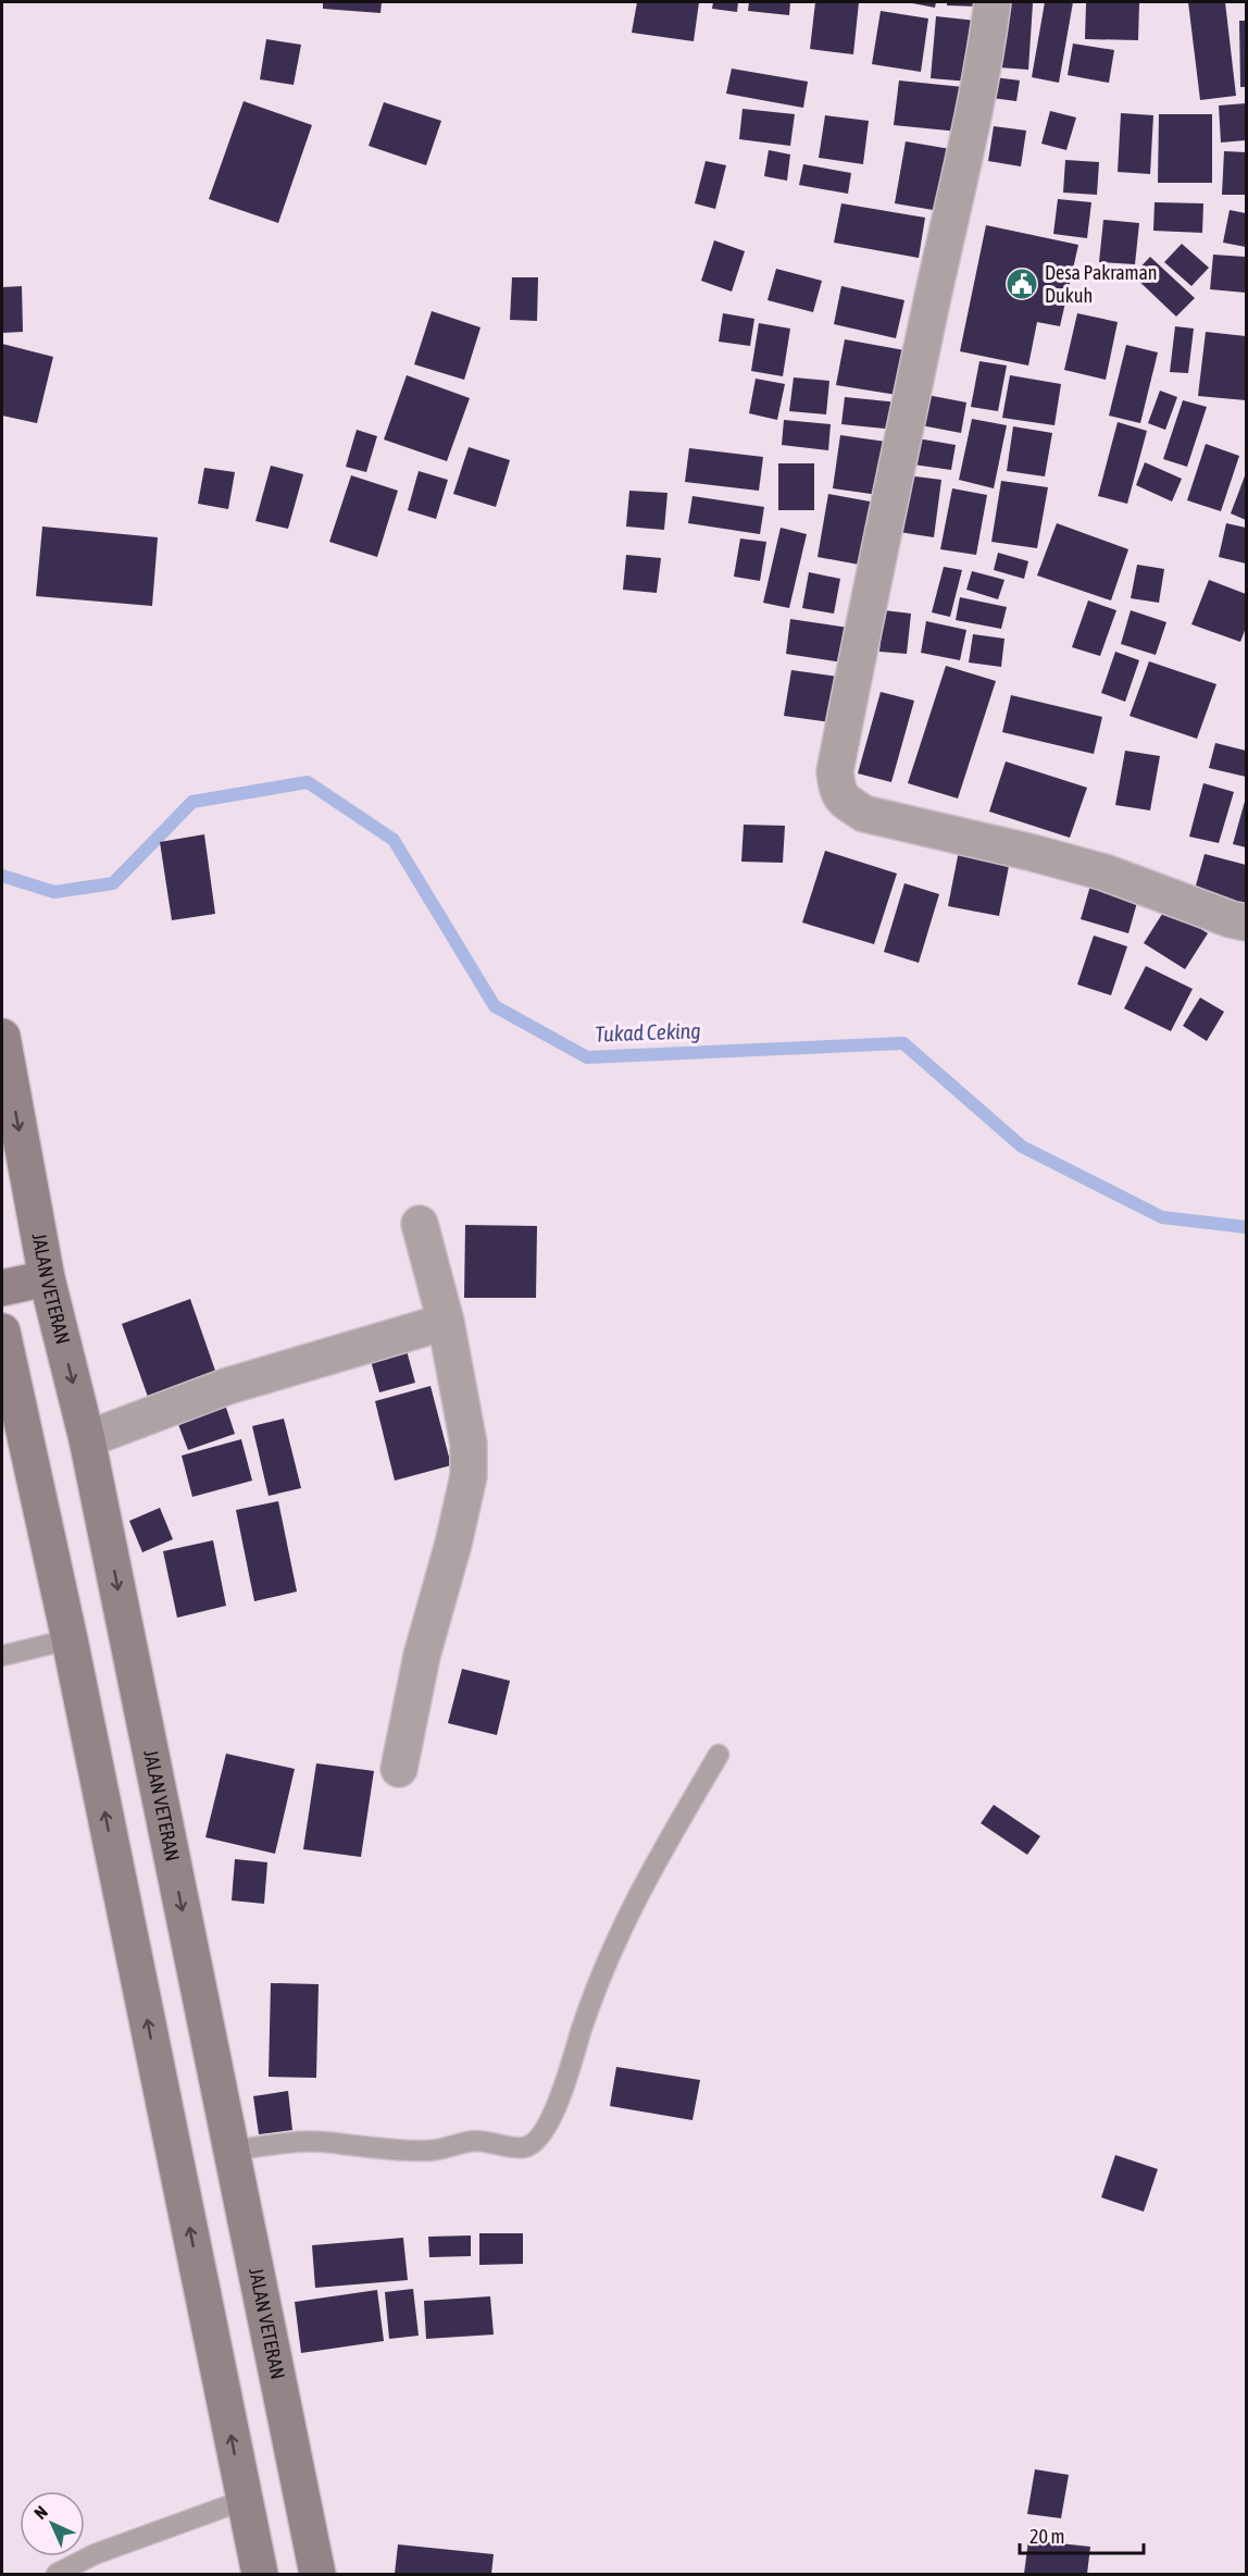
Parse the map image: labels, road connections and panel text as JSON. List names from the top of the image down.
{
  "streets": {
    "main road": ["JALAN VETERAN"]
  },
  "water": ["Tukad Ceking"],
  "places": {
    "public building": ["Desa Pakraman Dukuh"]
  },
  "scale_bar": "20 m",
  "north": "top left"
}
